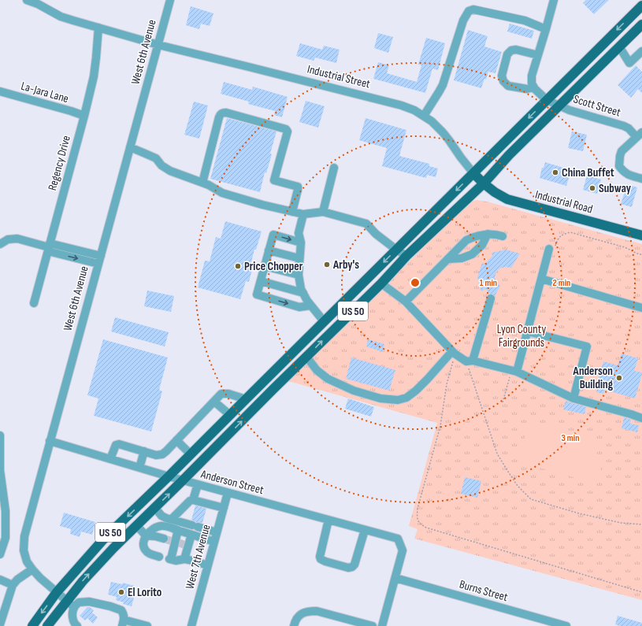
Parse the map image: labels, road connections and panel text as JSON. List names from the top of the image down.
{
  "streets": {
    "main road": ["Industrial Street", "Industrial Road", "US 50"],
    "street": [
      "West 6th Avenue",
      "La-Jara Lane",
      "Scott Street",
      "Regency Drive",
      "Anderson Street",
      "West 7th Avenue",
      "Burns Street"
    ]
  },
  "crossings": [
    ["West 6th Avenue", "Industrial Street"],
    ["West 6th Avenue", "US 50"],
    ["West 6th Avenue", "Anderson Street"],
    ["Industrial Street", "Regency Drive"],
    ["Industrial Street", "Industrial Road"],
    ["Industrial Street", "US 50"],
    ["La-Jara Lane", "Regency Drive"],
    ["Scott Street", "US 50"],
    ["Industrial Road", "US 50"],
    ["US 50", "Anderson Street"],
    ["Anderson Street", "West 7th Avenue"],
    ["Anderson Street", "Burns Street"]
  ],
  "parks": ["Lyon County Fairgrounds"],
  "places": [
    "China Buffet",
    "Subway",
    "Arby's",
    "Price Chopper",
    "Anderson Building",
    "El Lorito"
  ],
  "rings": ["1 min", "2 min", "3 min"]
}
